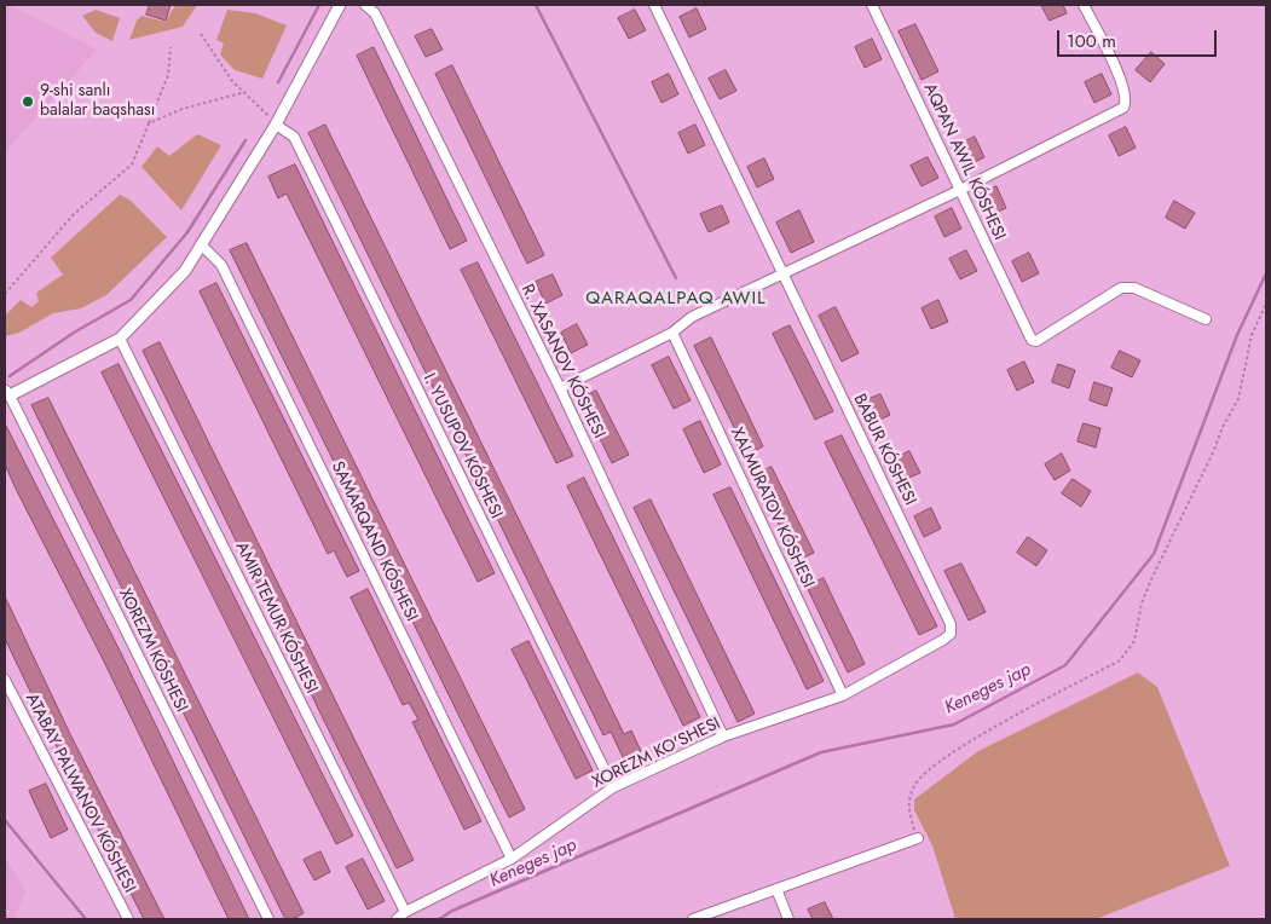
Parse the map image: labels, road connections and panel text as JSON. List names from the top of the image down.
{
  "streets": {
    "street": [
      "R. XASANOV KÓSHESI",
      "I. YUSUPOV KÓSHESI",
      "BABUR KÓSHESI",
      "XALMURATOV KÓSHESI",
      "SAMARQAND KÓSHESI",
      "AMIR TEMUR KÓSHESI",
      "XOREZM KÓSHESI",
      "XOREZM KO'SHESI",
      "ATABAY PALWANOV KÓSHESI"
    ]
  },
  "crossings": [
    ["R. XASANOV KÓSHESI", "XOREZM KO'SHESI"],
    ["I. YUSUPOV KÓSHESI", "XOREZM KO'SHESI"],
    ["BABUR KÓSHESI", "XOREZM KO'SHESI"],
    ["XALMURATOV KÓSHESI", "XOREZM KO'SHESI"],
    ["SAMARQAND KÓSHESI", "XOREZM KO'SHESI"],
    ["AMIR TEMUR KÓSHESI", "XOREZM KO'SHESI"]
  ],
  "districts": ["QARAQALPAQ AWIL"],
  "water": ["Keneges jap"],
  "places": ["9-shi sanlı balalar baqshası"],
  "scale_bar": "100 m"
}
